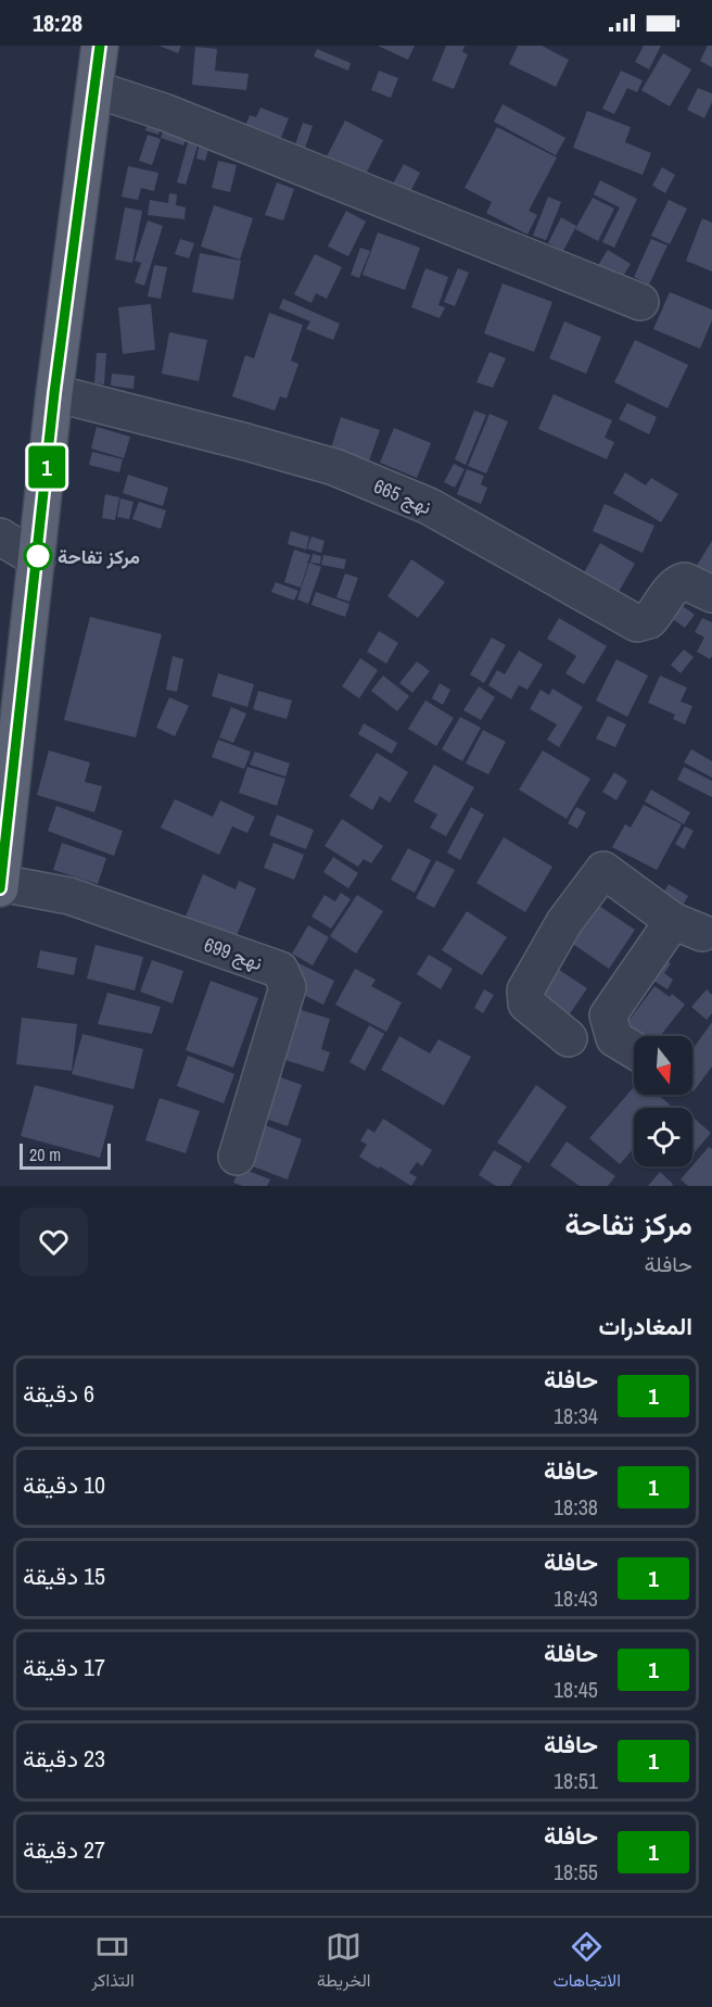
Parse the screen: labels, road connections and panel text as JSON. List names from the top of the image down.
{
  "streets": {
    "street": ["نهج 665", "نهج 699"]
  },
  "places": ["مركز تفاحة"],
  "lines": ["bus line 1"],
  "scale_bar": "20 m",
  "north": "bottom",
  "page": {
    "status": "18:28",
    "on_map": "1",
    "scale": "20 m",
    "heading": [
      ["مركز تفاحة", "حافلة"],
      "المغادرات"
    ],
    "list": [
      {
        "mark": "1",
        "name": "حافلة",
        "note": "18:34",
        "value": "6 دقيقة"
      },
      {
        "mark": "1",
        "name": "حافلة",
        "note": "18:38",
        "value": "10 دقيقة"
      },
      {
        "mark": "1",
        "name": "حافلة",
        "note": "18:43",
        "value": "15 دقيقة"
      },
      {
        "mark": "1",
        "name": "حافلة",
        "note": "18:45",
        "value": "17 دقيقة"
      },
      {
        "mark": "1",
        "name": "حافلة",
        "note": "18:51",
        "value": "23 دقيقة"
      },
      {
        "mark": "1",
        "name": "حافلة",
        "note": "18:55",
        "value": "27 دقيقة"
      }
    ],
    "tabs": ["الاتجاهات", "الخريطة", "التذاكر"]
  }
}
